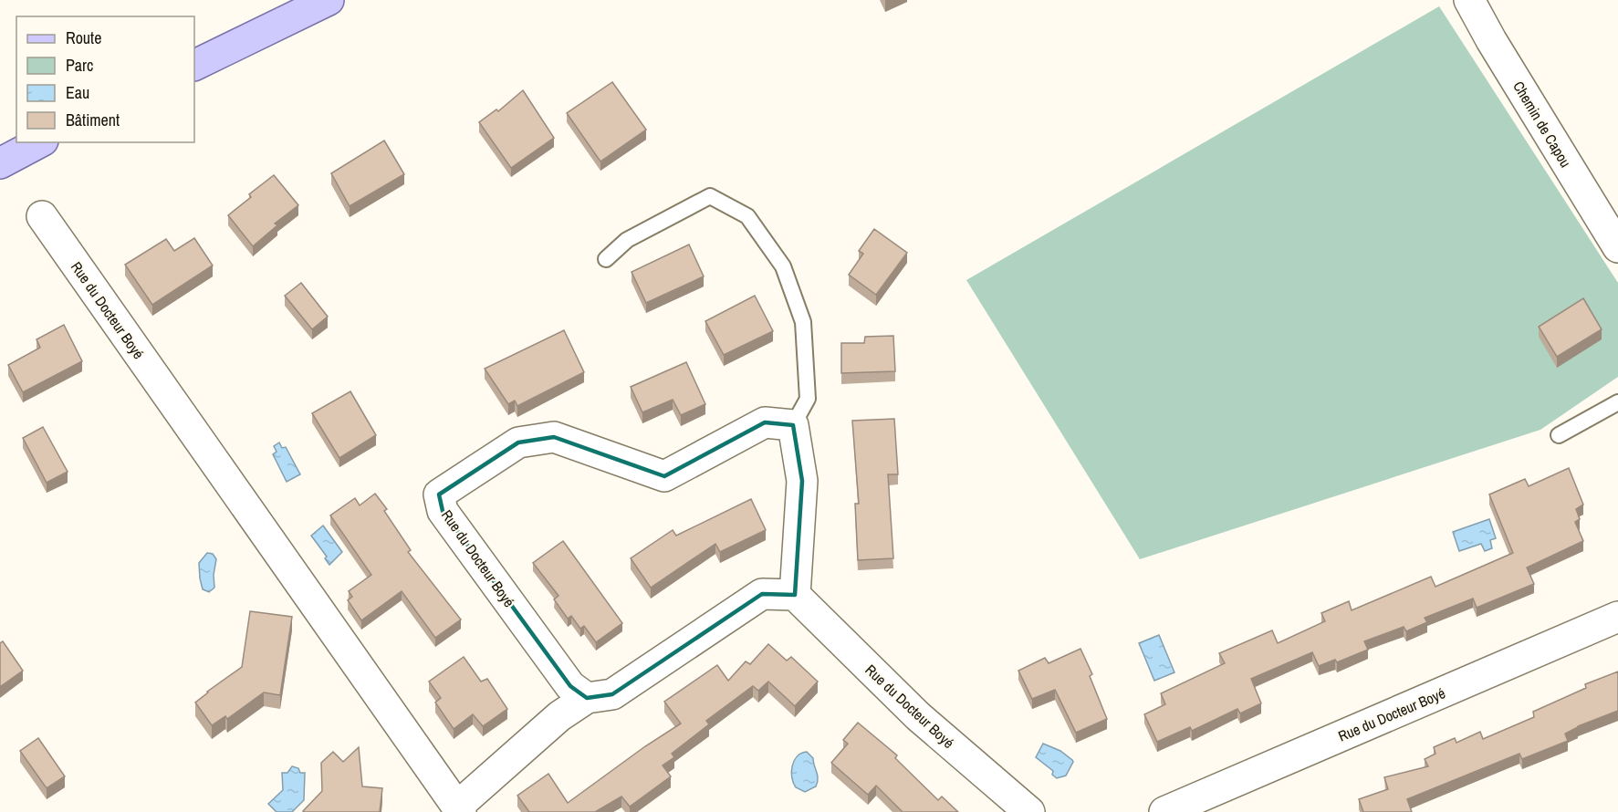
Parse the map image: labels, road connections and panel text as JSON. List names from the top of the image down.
{
  "streets": {
    "street": ["Chemin de Capou", "Rue du Docteur Boyé"]
  },
  "legend": [
    "Route",
    "Parc",
    "Eau",
    "Bâtiment"
  ]
}
